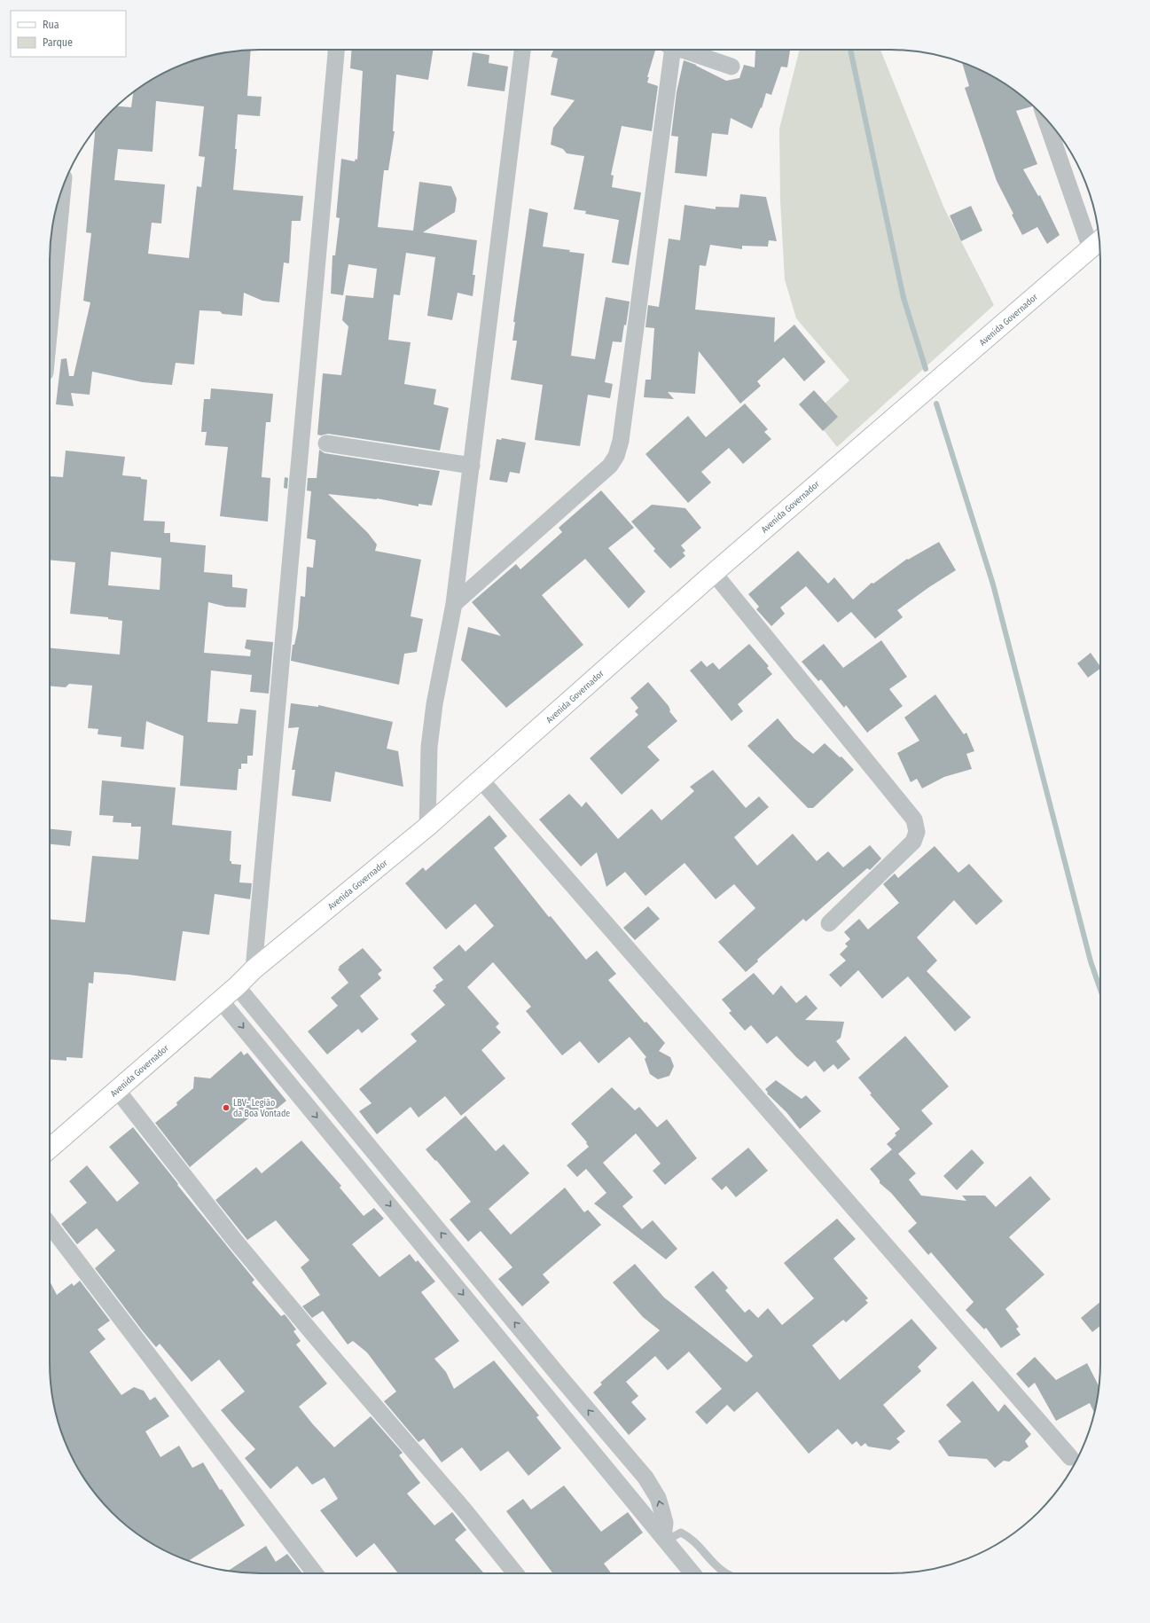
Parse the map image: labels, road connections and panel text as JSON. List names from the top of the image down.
{
  "streets": {
    "street": ["Avenida Governador"]
  },
  "places": ["LBV- Legião da Boa Vontade"],
  "legend": ["Rua", "Parque"]
}
